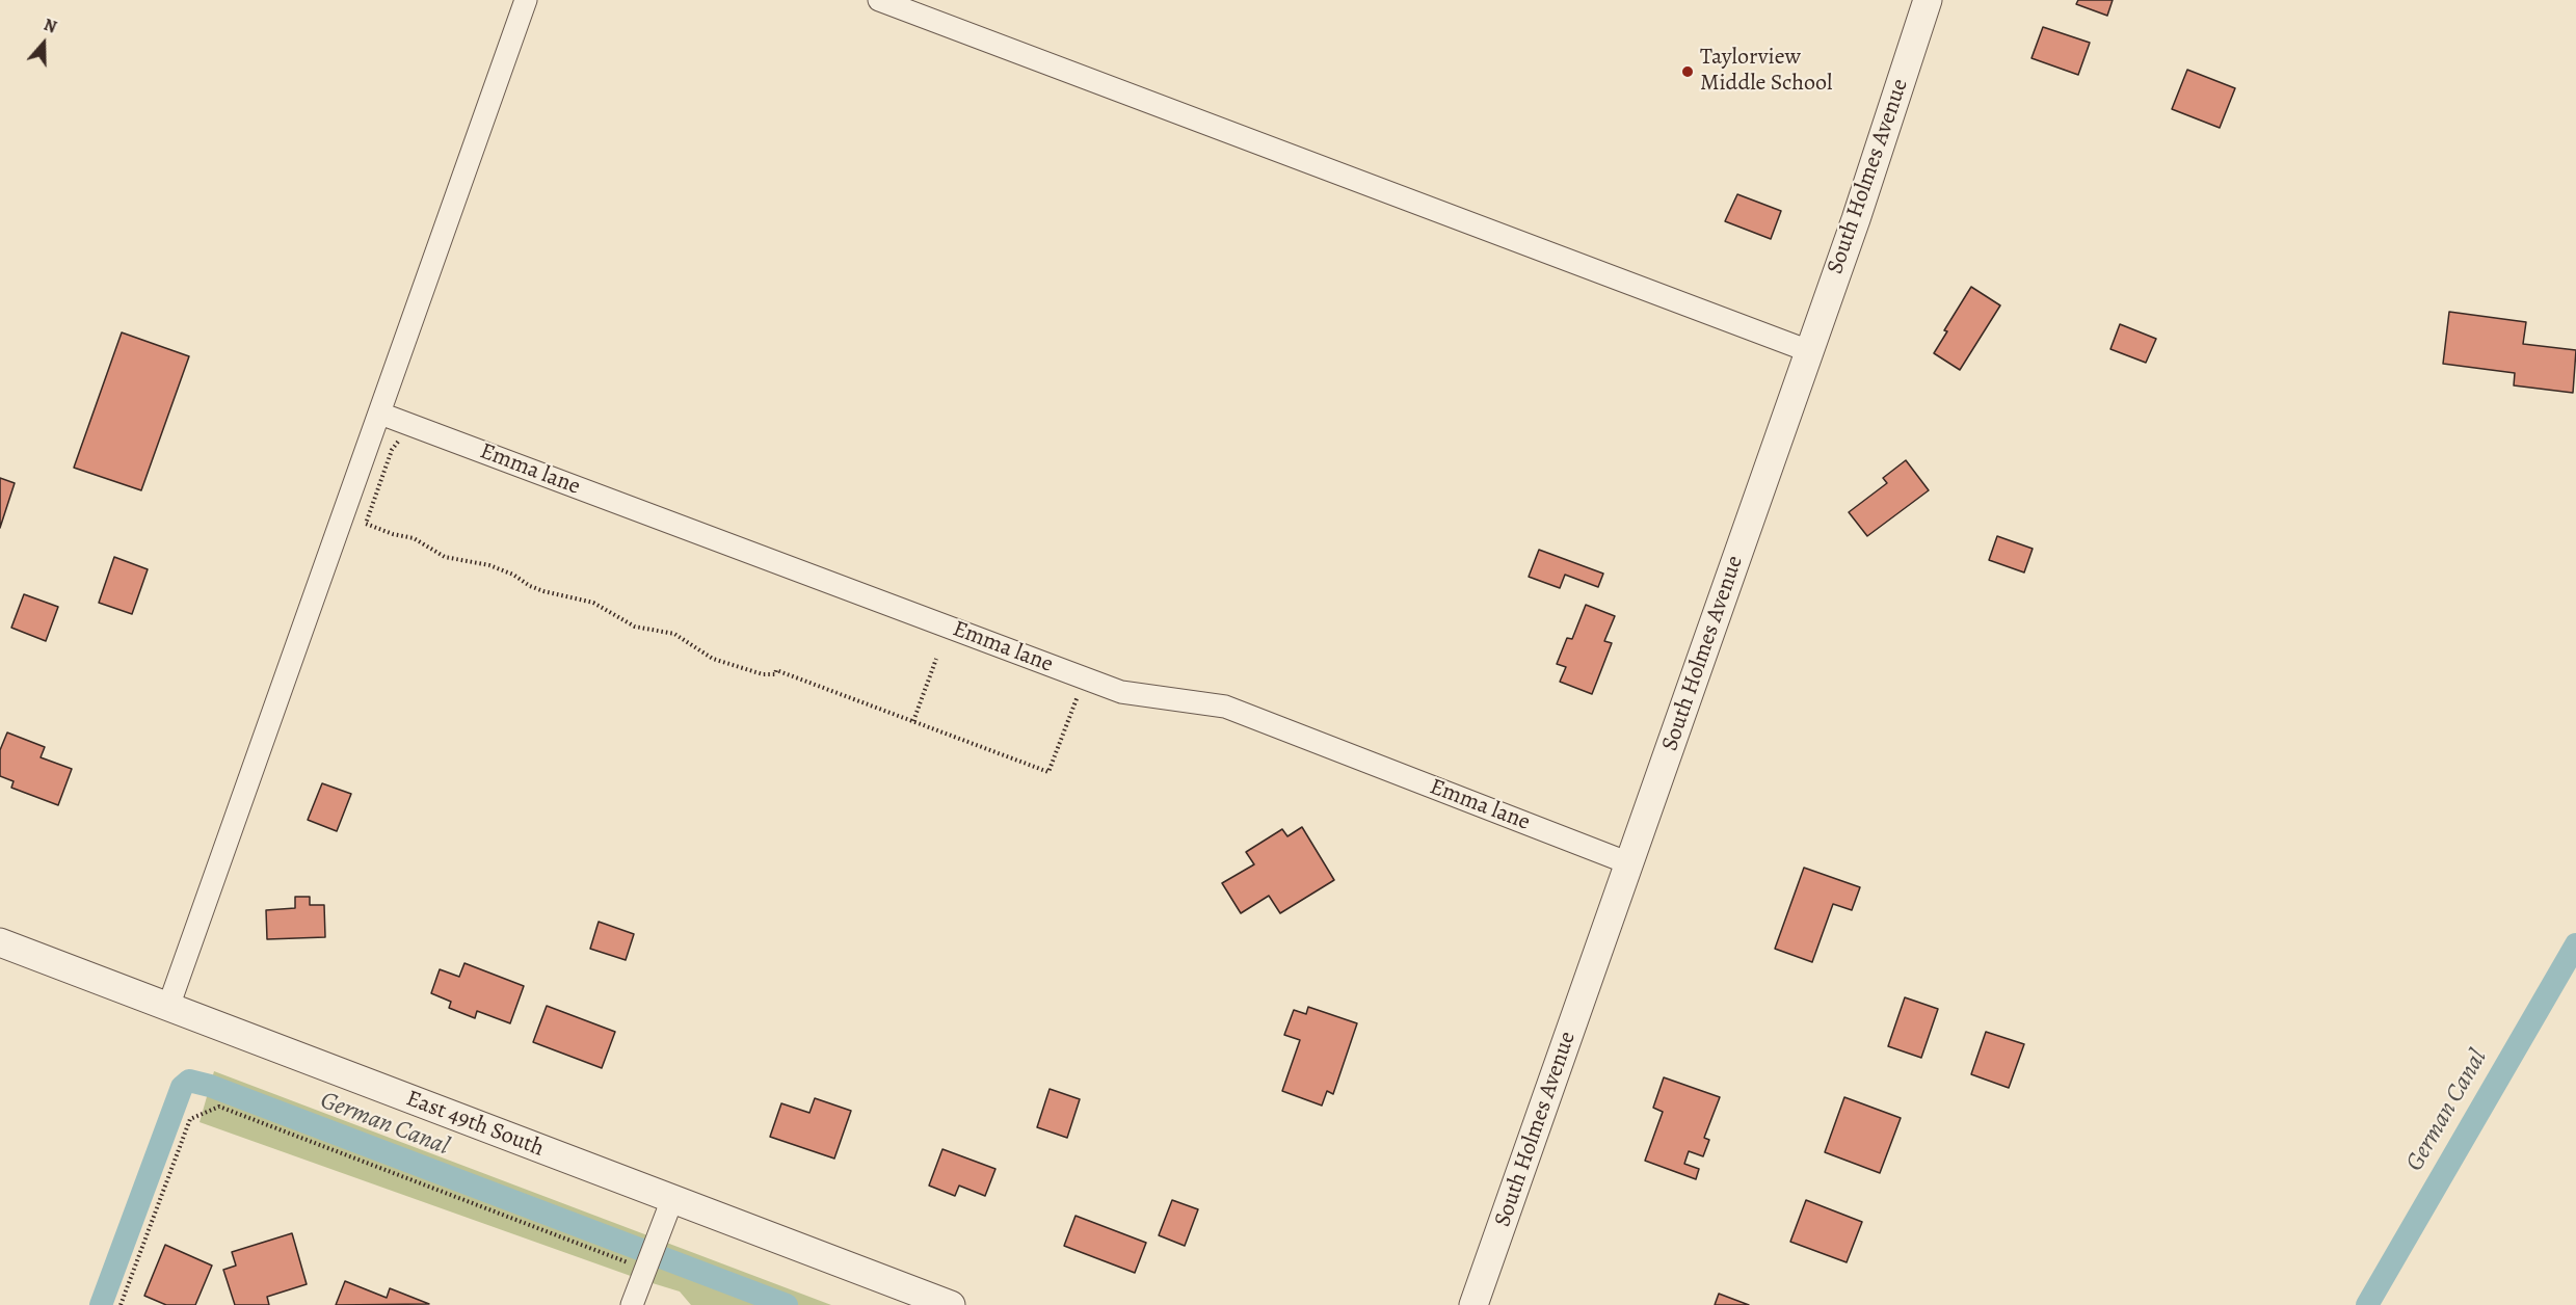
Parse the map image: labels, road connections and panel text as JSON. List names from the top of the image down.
{
  "streets": {
    "street": ["South Holmes Avenue", "Emma lane", "East 49th South"]
  },
  "crossings": [
    ["South Holmes Avenue", "Emma lane"]
  ],
  "water": ["German Canal"],
  "places": ["Taylorview Middle School"],
  "north": "top"
}
